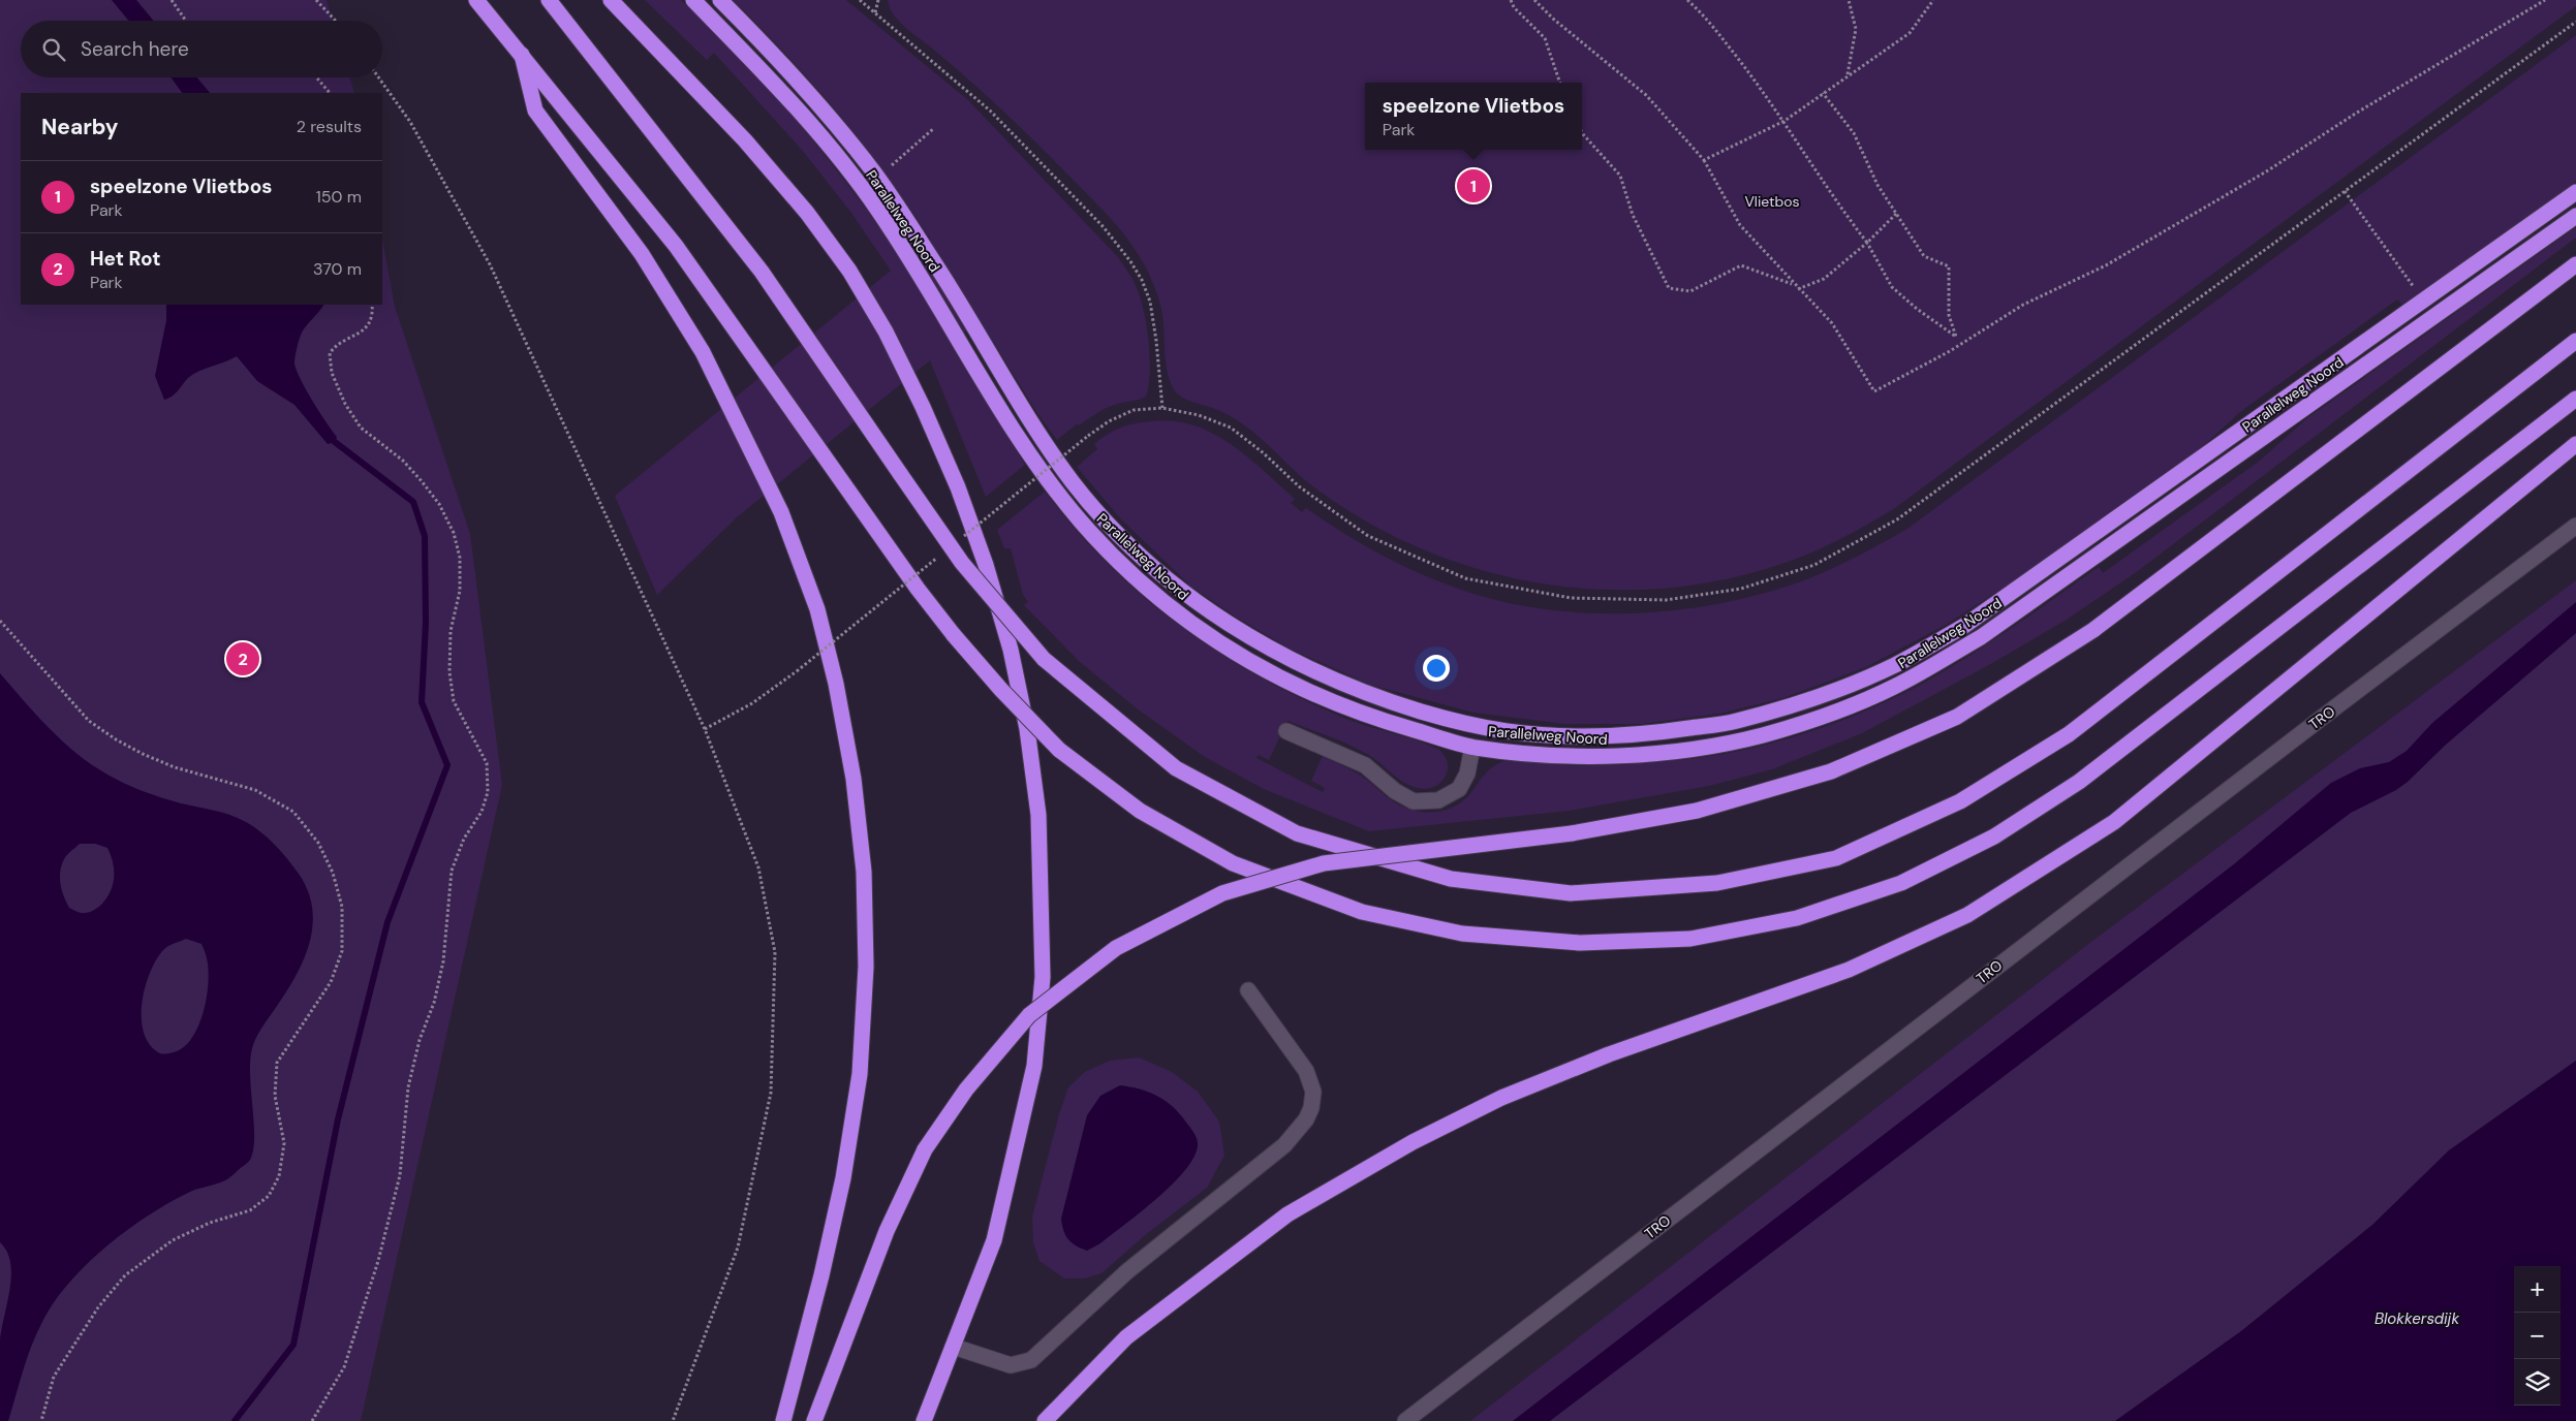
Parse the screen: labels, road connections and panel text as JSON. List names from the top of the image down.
{
  "streets": {
    "highway": ["Parallelweg Noord"],
    "lane": ["TRO"]
  },
  "water": ["Blokkersdijk"],
  "parks": ["Vlietbos"],
  "page": {
    "search": "Search here",
    "popup": ["speelzone Vlietbos", "Park"],
    "heading": ["Nearby", "2 results"],
    "list": [
      {
        "mark": "1",
        "name": "speelzone Vlietbos",
        "note": "Park",
        "value": "150 m"
      },
      {
        "mark": "2",
        "name": "Het Rot",
        "note": "Park",
        "value": "370 m"
      }
    ],
    "pins": ["1", "2"],
    "map_buttons": ["+", "−"]
  }
}
